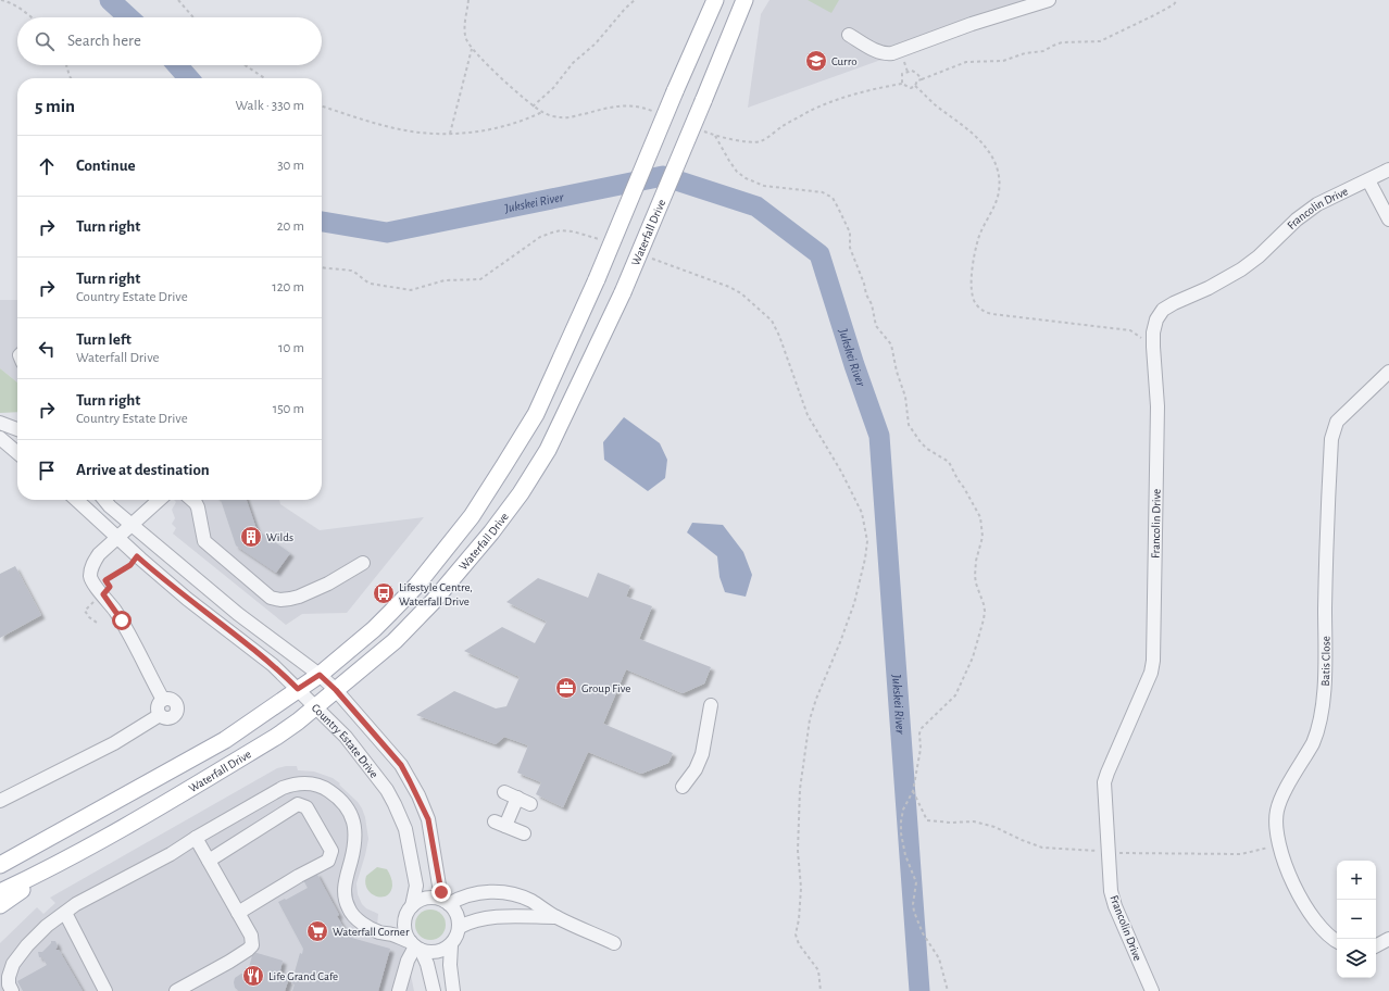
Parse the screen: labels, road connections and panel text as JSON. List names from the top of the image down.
{
  "streets": {
    "main road": ["Waterfall Drive"],
    "street": ["Francolin Drive", "Batis Close", "Country Estate Drive"]
  },
  "crossings": [
    ["Waterfall Drive", "Country Estate Drive"]
  ],
  "water": ["Jukskei River"],
  "places": {
    "school or university": ["Curro"],
    "building": ["Wilds"],
    "bus stop": ["Lifestyle Centre, Waterfall Drive"],
    "office": ["Group Five"],
    "supermarket": ["Waterfall Corner"],
    "restaurant": ["Life Grand Cafe"]
  },
  "page": {
    "search": "Search here",
    "heading": ["5 min", "Walk · 330 m"],
    "list": [
      ["Continue", "30 m"],
      ["Turn right", "20 m"],
      ["Turn right", "Country Estate Drive", "120 m"],
      ["Turn left", "Waterfall Drive", "10 m"],
      ["Turn right", "Country Estate Drive", "150 m"],
      "Arrive at destination"
    ],
    "map_buttons": ["+", "−"]
  }
}
